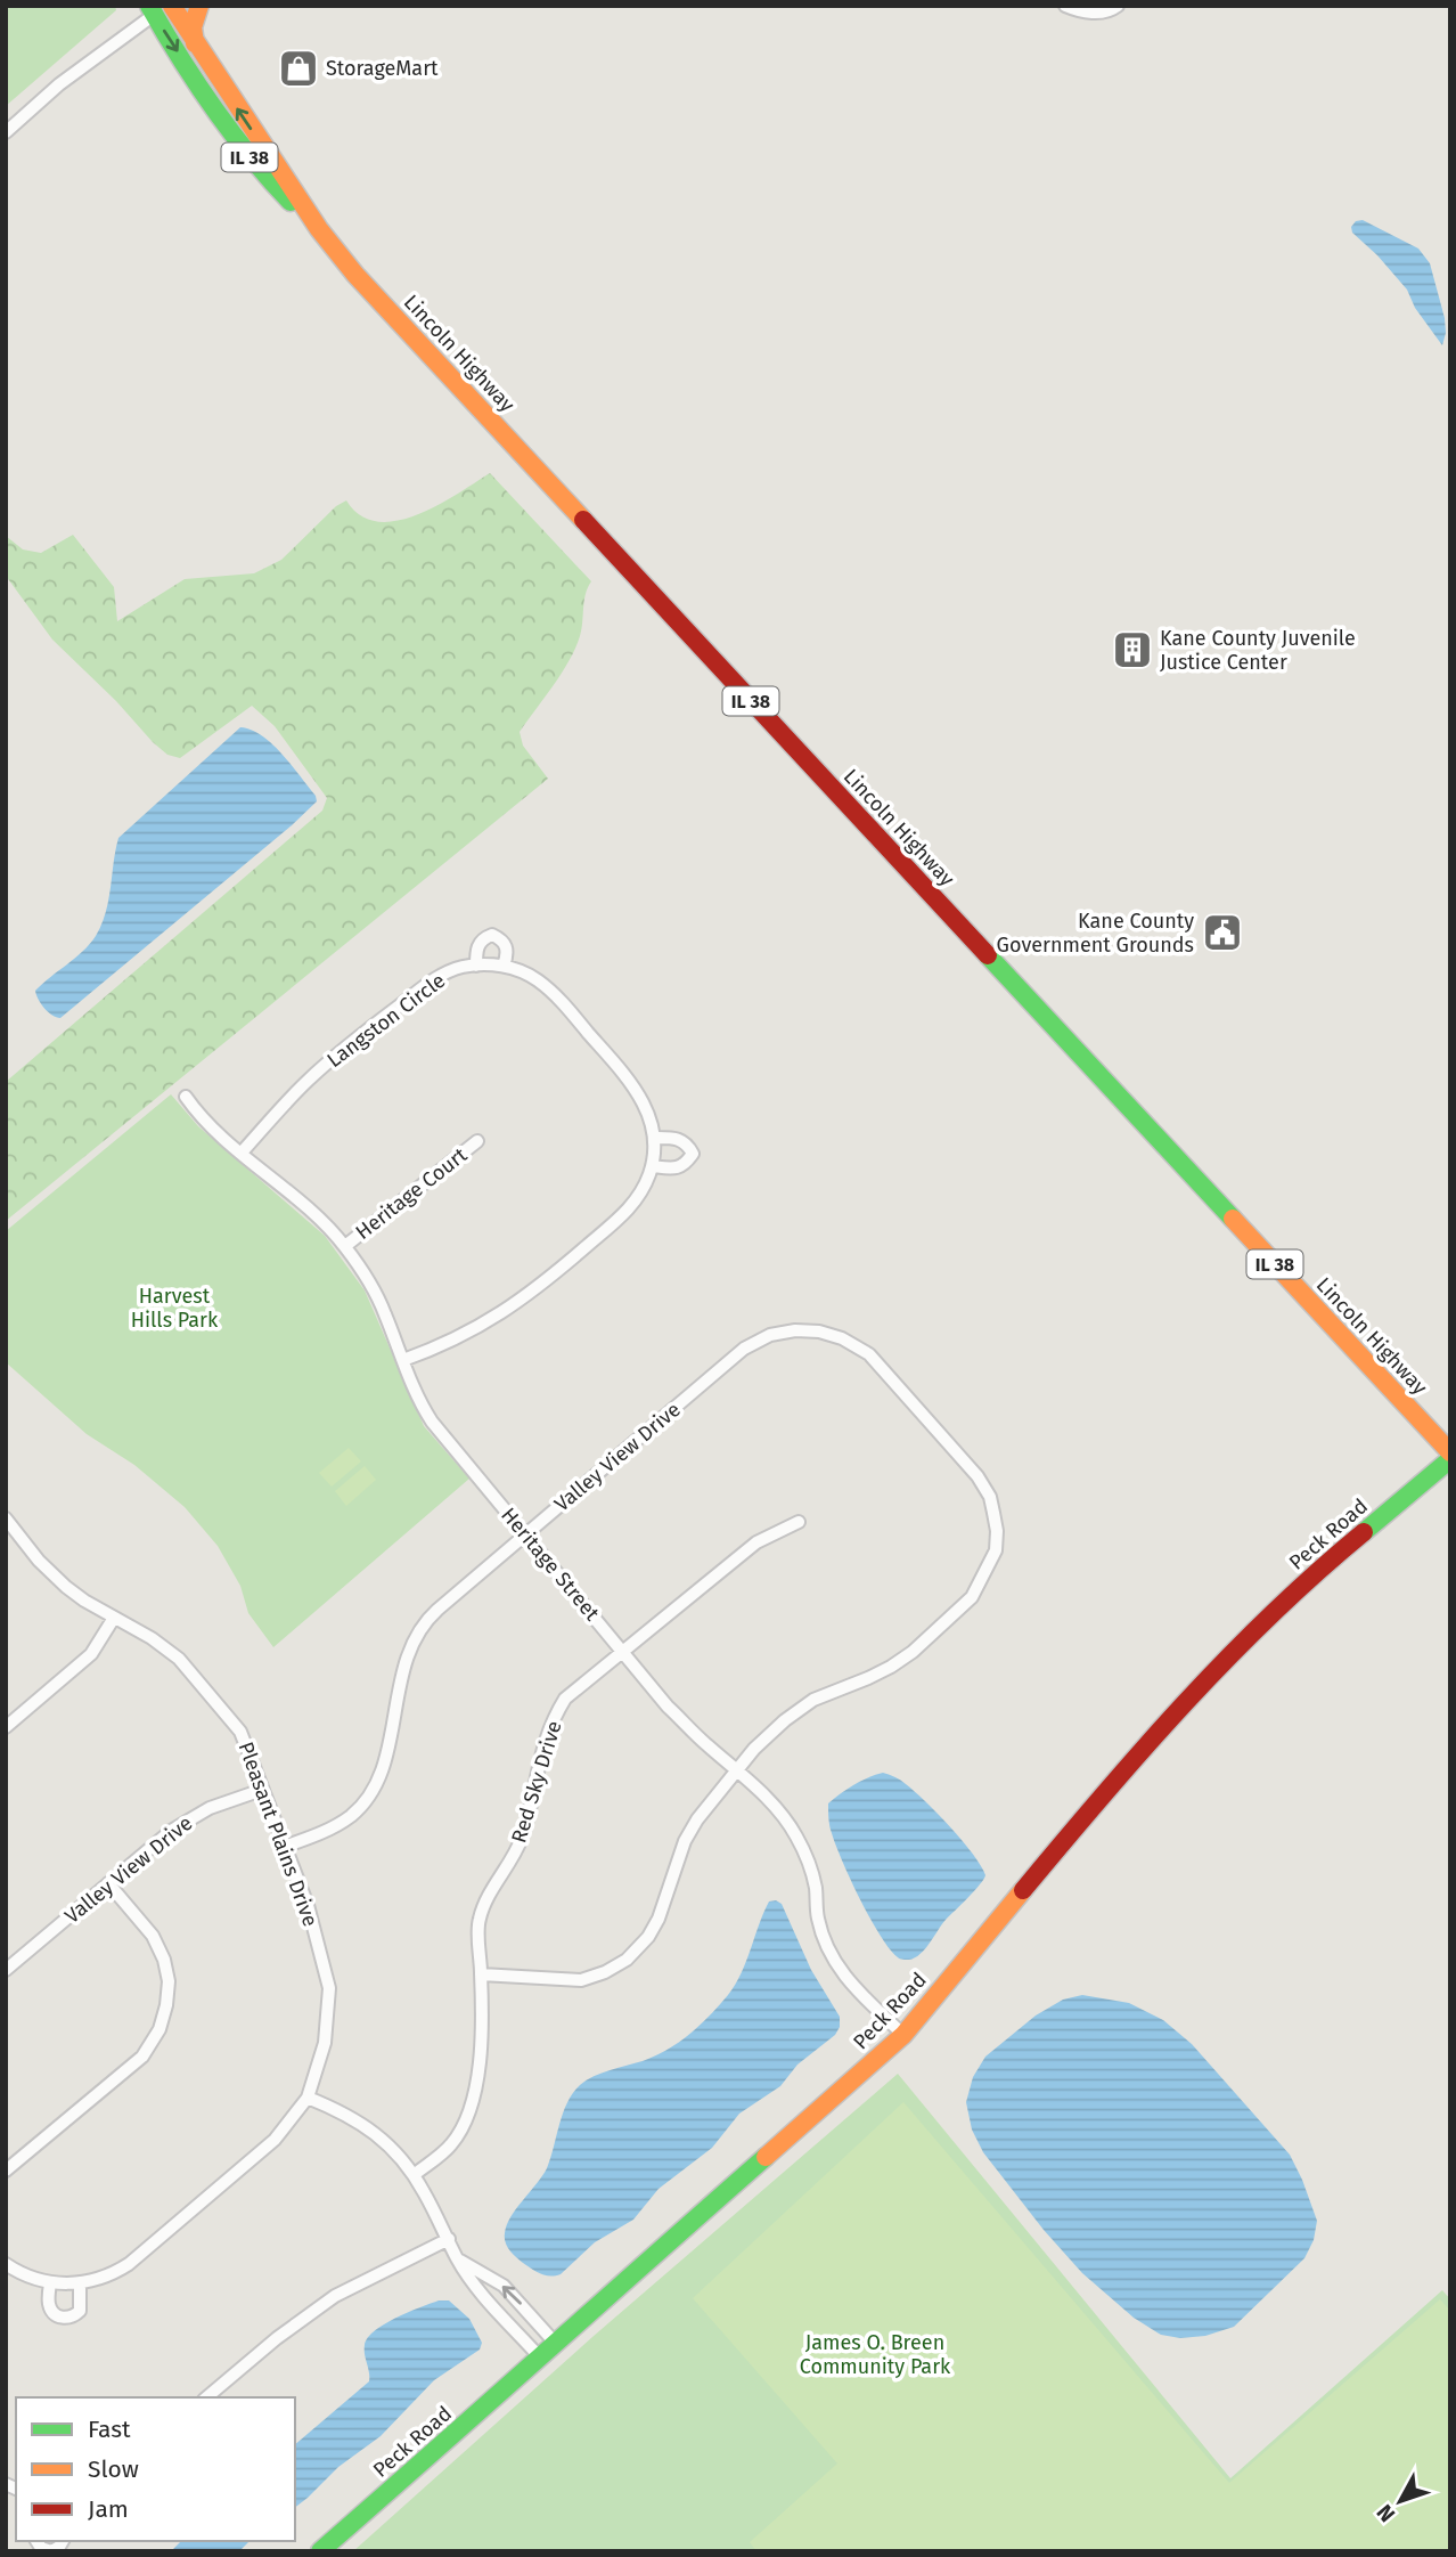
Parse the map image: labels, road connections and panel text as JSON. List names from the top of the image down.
{
  "streets": {
    "main road": ["IL 38", "Lincoln Highway", "Peck Road"],
    "street": [
      "Langston Circle",
      "Heritage Court",
      "Valley View Drive",
      "Heritage Street",
      "Red Sky Drive",
      "Pleasant Plains Drive"
    ]
  },
  "crossings": [
    ["Langston Circle", "Heritage Street"],
    ["Heritage Court", "Heritage Street"],
    ["Valley View Drive", "Heritage Street"],
    ["Valley View Drive", "Red Sky Drive"],
    ["Valley View Drive", "Pleasant Plains Drive"],
    ["Peck Road", "Heritage Street"],
    ["Heritage Street", "Red Sky Drive"]
  ],
  "parks": ["Harvest Hills Park", "James O. Breen Community Park"],
  "places": {
    "shop": ["StorageMart"],
    "building": ["Kane County Juvenile Justice Center"],
    "public building": ["Kane County Government Grounds"]
  },
  "legend": ["Fast", "Slow", "Jam"],
  "north": "bottom left"
}
